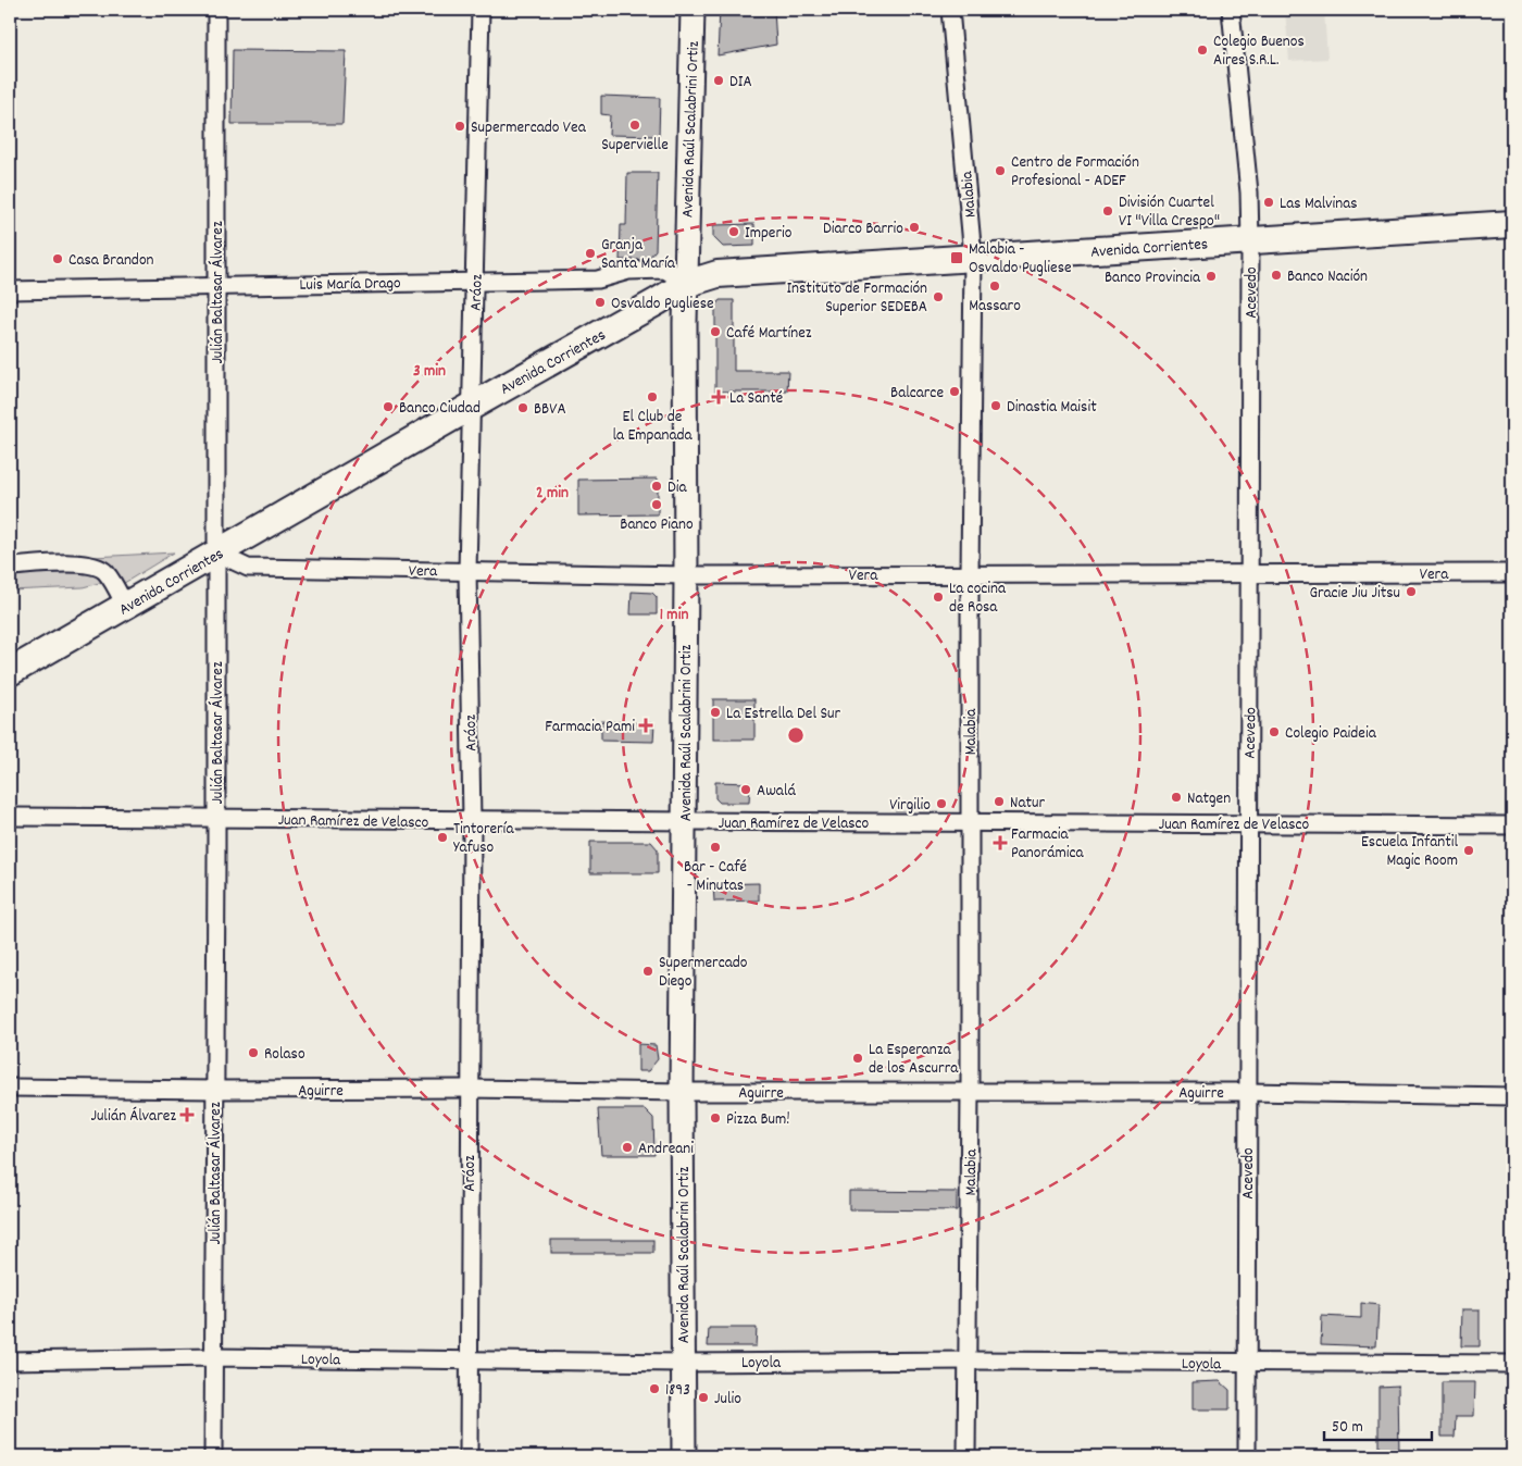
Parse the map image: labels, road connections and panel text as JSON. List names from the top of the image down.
{
  "streets": {
    "main road": ["Avenida Raúl Scalabrini Ortiz", "Avenida Corrientes"],
    "street": [
      "Malabia",
      "Luis María Drago",
      "Julián Baltasar Álvarez",
      "Aráoz",
      "Acevedo",
      "Vera",
      "Juan Ramírez de Velasco",
      "Aguirre",
      "Loyola"
    ]
  },
  "crossings": [
    ["Avenida Raúl Scalabrini Ortiz", "Avenida Corrientes"],
    ["Avenida Raúl Scalabrini Ortiz", "Luis María Drago"],
    ["Avenida Raúl Scalabrini Ortiz", "Vera"],
    ["Avenida Raúl Scalabrini Ortiz", "Juan Ramírez de Velasco"],
    ["Avenida Raúl Scalabrini Ortiz", "Aguirre"],
    ["Avenida Raúl Scalabrini Ortiz", "Loyola"],
    ["Malabia", "Avenida Corrientes"],
    ["Malabia", "Vera"],
    ["Malabia", "Juan Ramírez de Velasco"],
    ["Malabia", "Aguirre"],
    ["Malabia", "Loyola"],
    ["Avenida Corrientes", "Luis María Drago"],
    ["Avenida Corrientes", "Julián Baltasar Álvarez"],
    ["Avenida Corrientes", "Aráoz"],
    ["Avenida Corrientes", "Acevedo"],
    ["Avenida Corrientes", "Vera"],
    ["Luis María Drago", "Julián Baltasar Álvarez"],
    ["Luis María Drago", "Aráoz"],
    ["Julián Baltasar Álvarez", "Vera"],
    ["Julián Baltasar Álvarez", "Juan Ramírez de Velasco"],
    ["Julián Baltasar Álvarez", "Aguirre"],
    ["Julián Baltasar Álvarez", "Loyola"],
    ["Aráoz", "Vera"],
    ["Aráoz", "Juan Ramírez de Velasco"],
    ["Aráoz", "Aguirre"],
    ["Aráoz", "Loyola"],
    ["Acevedo", "Vera"],
    ["Acevedo", "Juan Ramírez de Velasco"],
    ["Acevedo", "Aguirre"],
    ["Acevedo", "Loyola"]
  ],
  "places": {
    "other": [
      "Colegio Buenos Aires S.R.L.",
      "DIA",
      "Supervielle",
      "Supermercado Vea",
      "Centro de Formación Profesional - ADEF",
      "Las Malvinas",
      "División Cuartel VI \"Villa Crespo\"",
      "Diarco Barrio",
      "Imperio",
      "Granja Santa María",
      "Casa Brandon",
      "Banco Nación",
      "Banco Provincia",
      "Massaro",
      "Instituto de Formación Superior SEDEBA",
      "Osvaldo Pugliese",
      "Café Martínez",
      "Balcarce",
      "El Club de la Empanada",
      "Dinastia Maisit",
      "Banco Ciudad",
      "BBVA",
      "Dia",
      "Banco Piano",
      "Gracie Jiu Jitsu",
      "La cocina de Rosa",
      "La Estrella Del Sur",
      "Colegio Paideia",
      "Awalá",
      "Natgen",
      "Natur",
      "Virgilio",
      "Tintorería Yafuso",
      "Bar - Café - Minutas",
      "Escuela Infantil Magic Room",
      "Supermercado Diego",
      "Rolaso",
      "La Esperanza de los Ascurra",
      "Pizza Bum!",
      "Andreani",
      "1893",
      "Julio"
    ],
    "transit": ["Malabia - Osvaldo Pugliese"],
    "health": [
      "La Santé",
      "Farmacia Pami",
      "Farmacia Panorámica",
      "Julián Álvarez"
    ]
  },
  "scale_bar": "50 m",
  "rings": ["3 min", "2 min", "1 min"]
}
